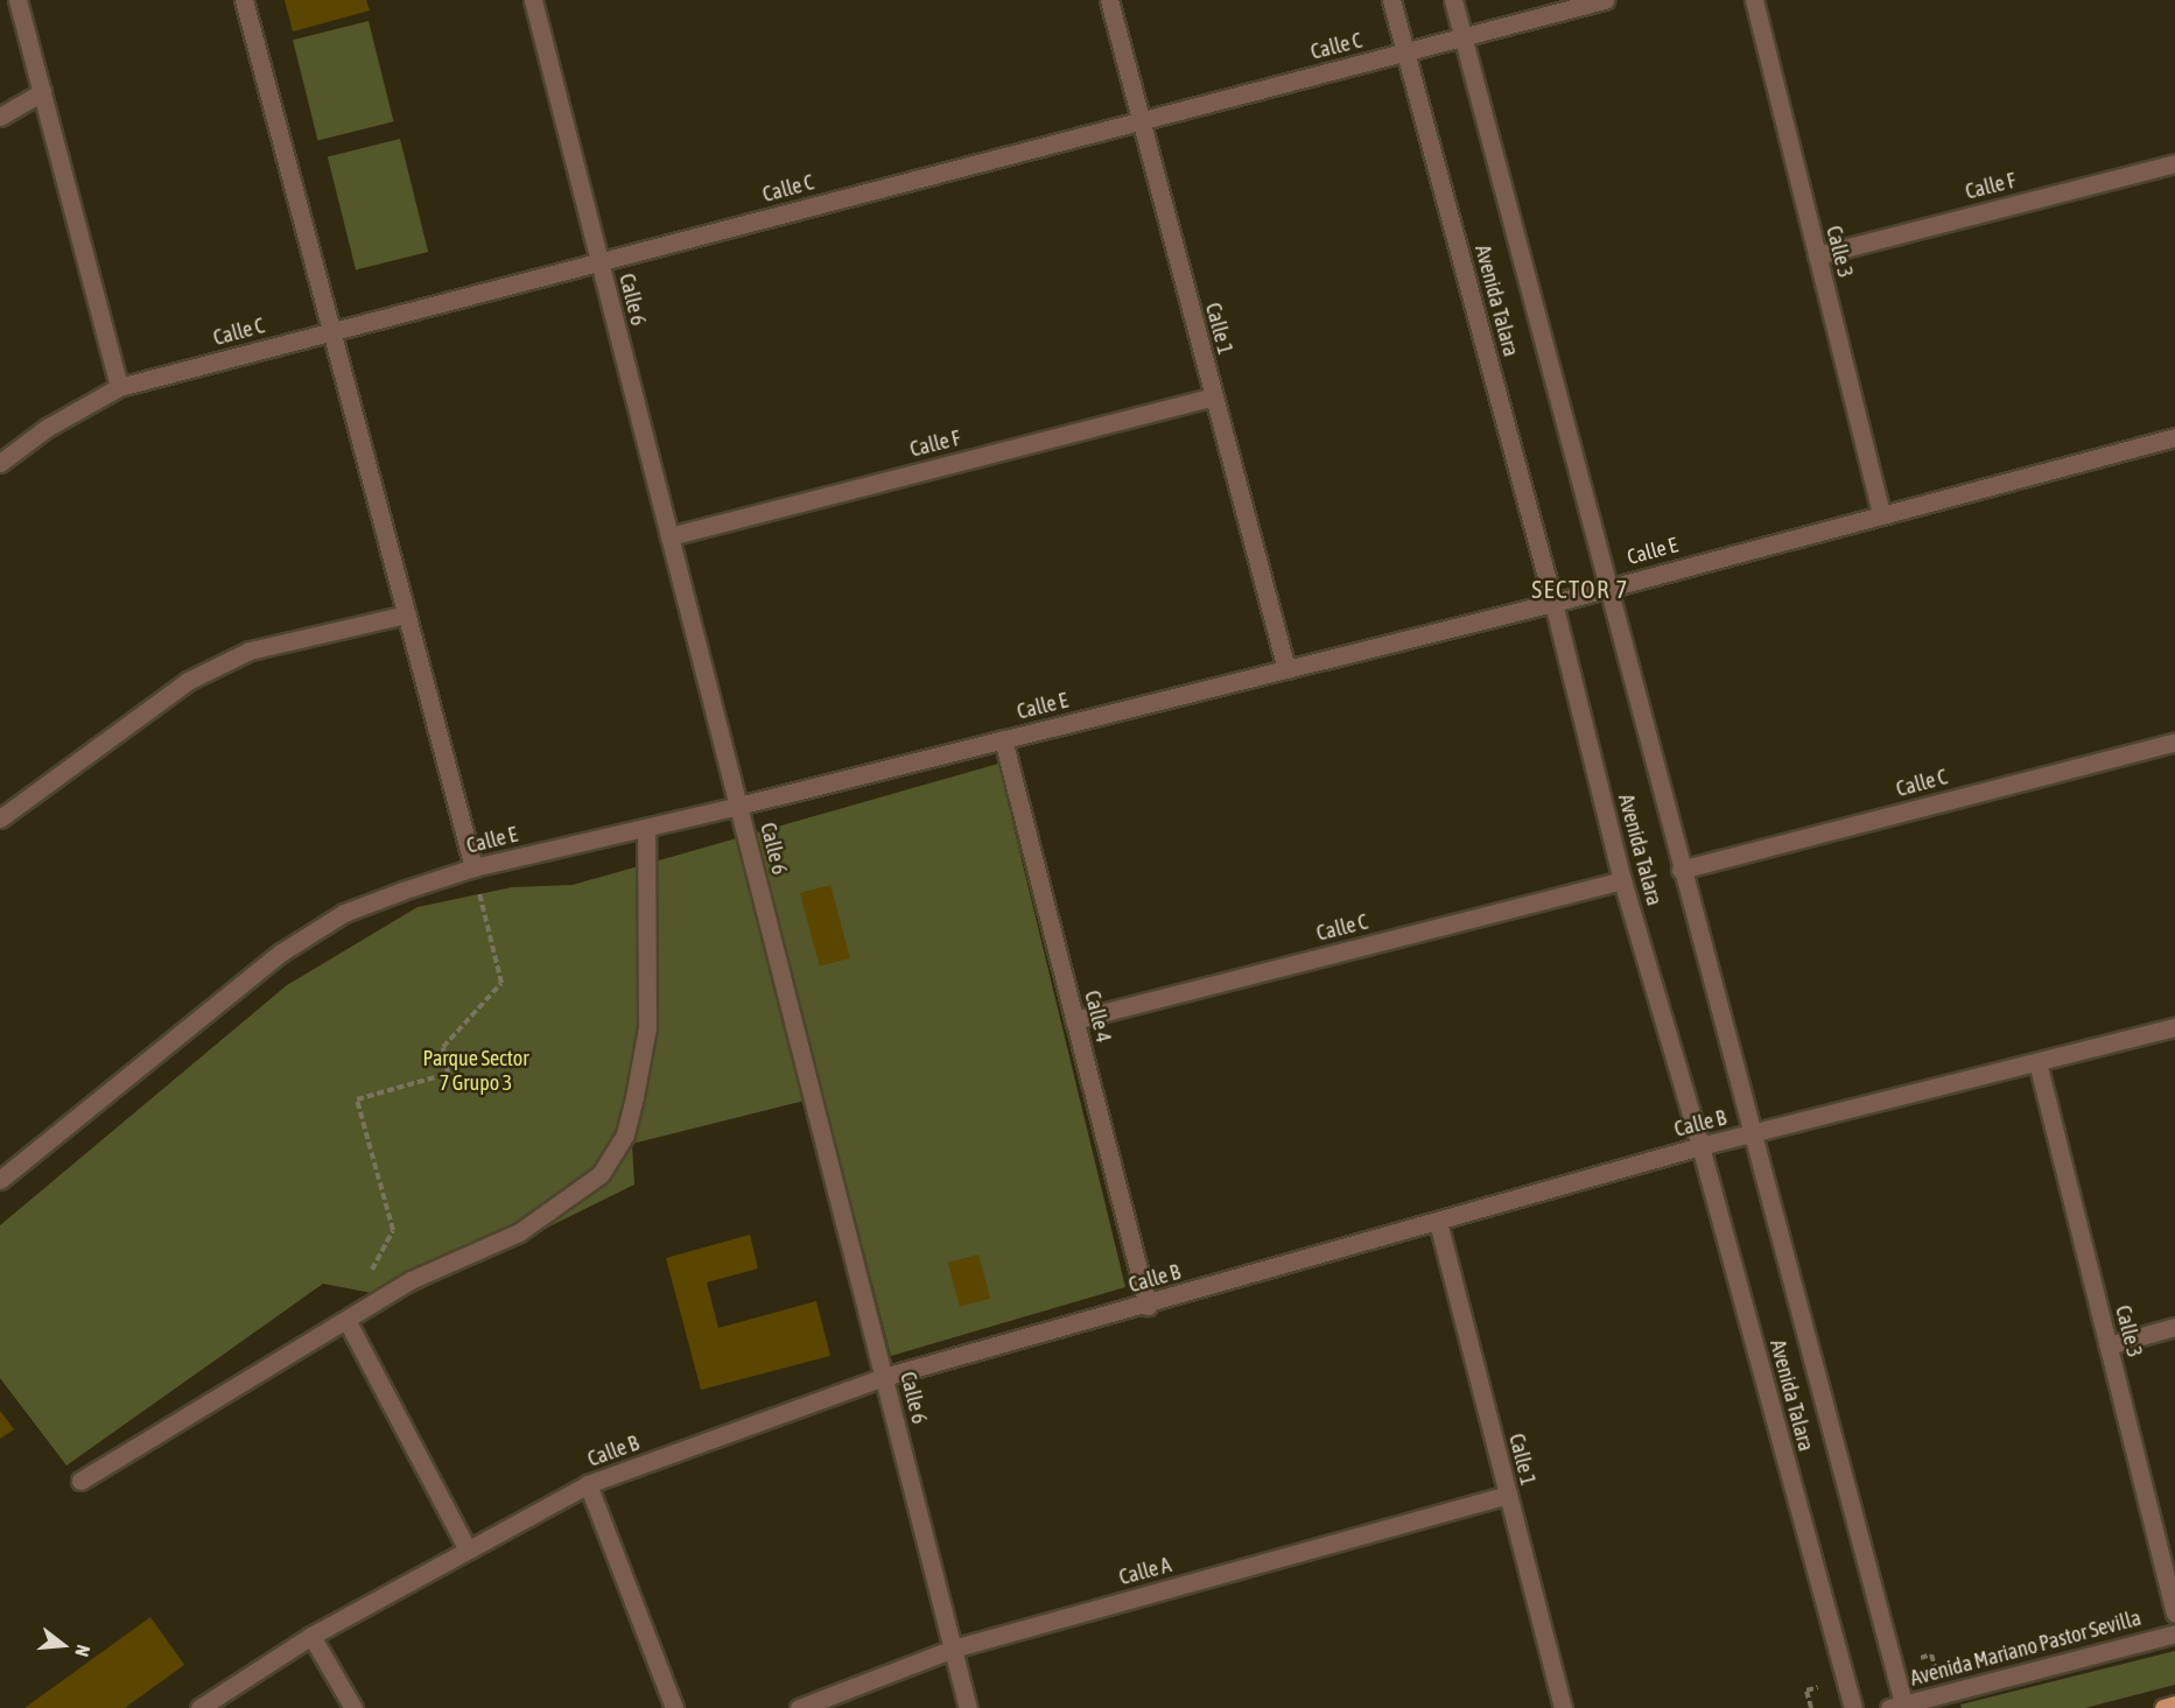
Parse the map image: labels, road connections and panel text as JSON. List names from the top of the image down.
{
  "streets": {
    "street": [
      "Calle C",
      "Calle F",
      "Calle 3",
      "Calle 6",
      "Avenida Talara",
      "Calle 1",
      "Calle E",
      "Calle 4",
      "Calle B",
      "Calle A",
      "Avenida Mariano Pastor Sevilla"
    ]
  },
  "crossings": [
    ["Calle C", "Calle 6"],
    ["Calle C", "Avenida Talara"],
    ["Calle C", "Calle 1"],
    ["Calle C", "Calle 4"],
    ["Calle F", "Calle 3"],
    ["Calle F", "Calle 6"],
    ["Calle F", "Calle 1"],
    ["Calle 3", "Calle E"],
    ["Calle 3", "Calle B"],
    ["Calle 6", "Calle E"],
    ["Calle 6", "Calle B"],
    ["Calle 6", "Calle A"],
    ["Avenida Talara", "Calle E"],
    ["Avenida Talara", "Calle B"],
    ["Avenida Talara", "Avenida Mariano Pastor Sevilla"],
    ["Calle 1", "Calle E"],
    ["Calle 1", "Calle B"],
    ["Calle 1", "Calle A"],
    ["Calle E", "Calle 4"],
    ["Calle 4", "Calle B"]
  ],
  "districts": ["SECTOR 7"],
  "parks": ["Parque Sector 7 Grupo 3"],
  "north": "right"
}
